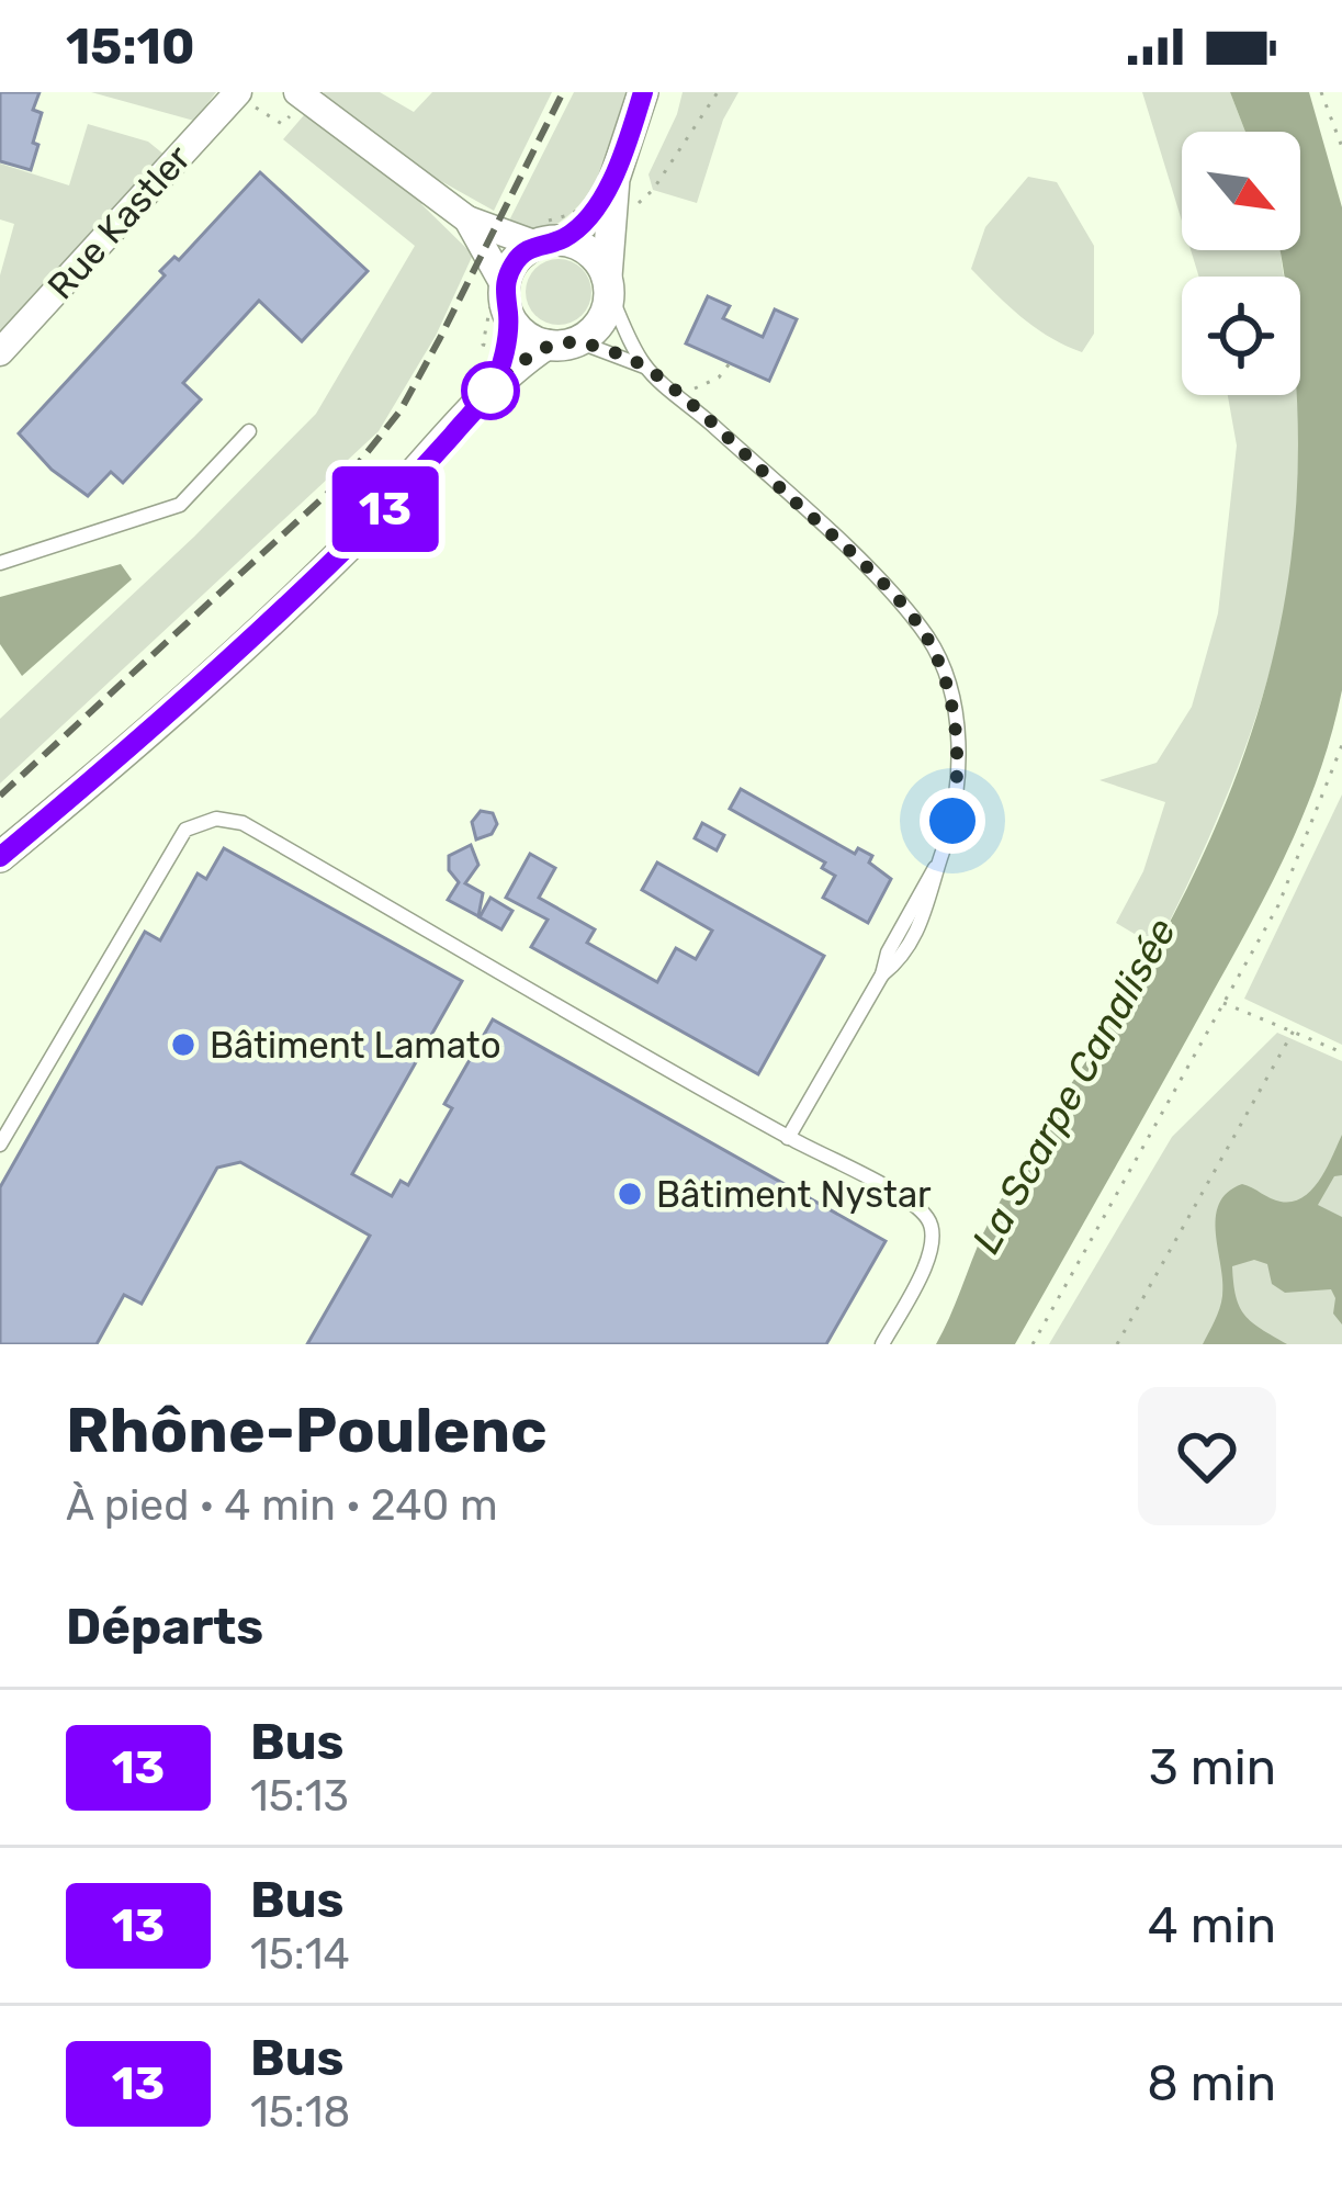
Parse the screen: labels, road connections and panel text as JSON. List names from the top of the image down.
{
  "streets": {
    "street": ["Rue Kastler"]
  },
  "water": ["La Scarpe Canalisée"],
  "places": ["Bâtiment Lamato", "Bâtiment Nystar"],
  "lines": ["bus line 13"],
  "north": "bottom right",
  "page": {
    "status": "15:10",
    "on_map": "13",
    "heading": [
      ["Rhône-Poulenc", "À pied · 4 min · 240 m"],
      "Départs"
    ],
    "list": [
      {
        "mark": "13",
        "name": "Bus",
        "note": "15:13",
        "value": "3 min"
      },
      {
        "mark": "13",
        "name": "Bus",
        "note": "15:14",
        "value": "4 min"
      },
      {
        "mark": "13",
        "name": "Bus",
        "note": "15:18",
        "value": "8 min"
      }
    ]
  }
}
